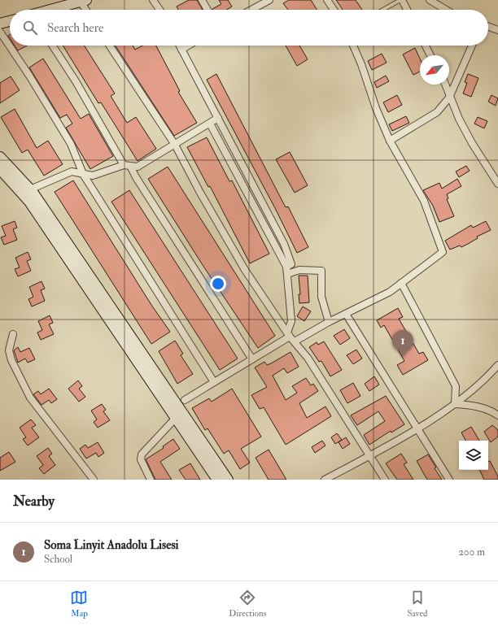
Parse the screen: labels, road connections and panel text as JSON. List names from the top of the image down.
{
  "north": "bottom left",
  "page": {
    "search": "Search here",
    "pins": "1",
    "heading": "Nearby",
    "list": [
      {
        "mark": "1",
        "name": "Soma Linyit Anadolu Lisesi",
        "note": "School",
        "value": "200 m"
      }
    ],
    "nav": ["Map", "Directions", "Saved"]
  }
}
